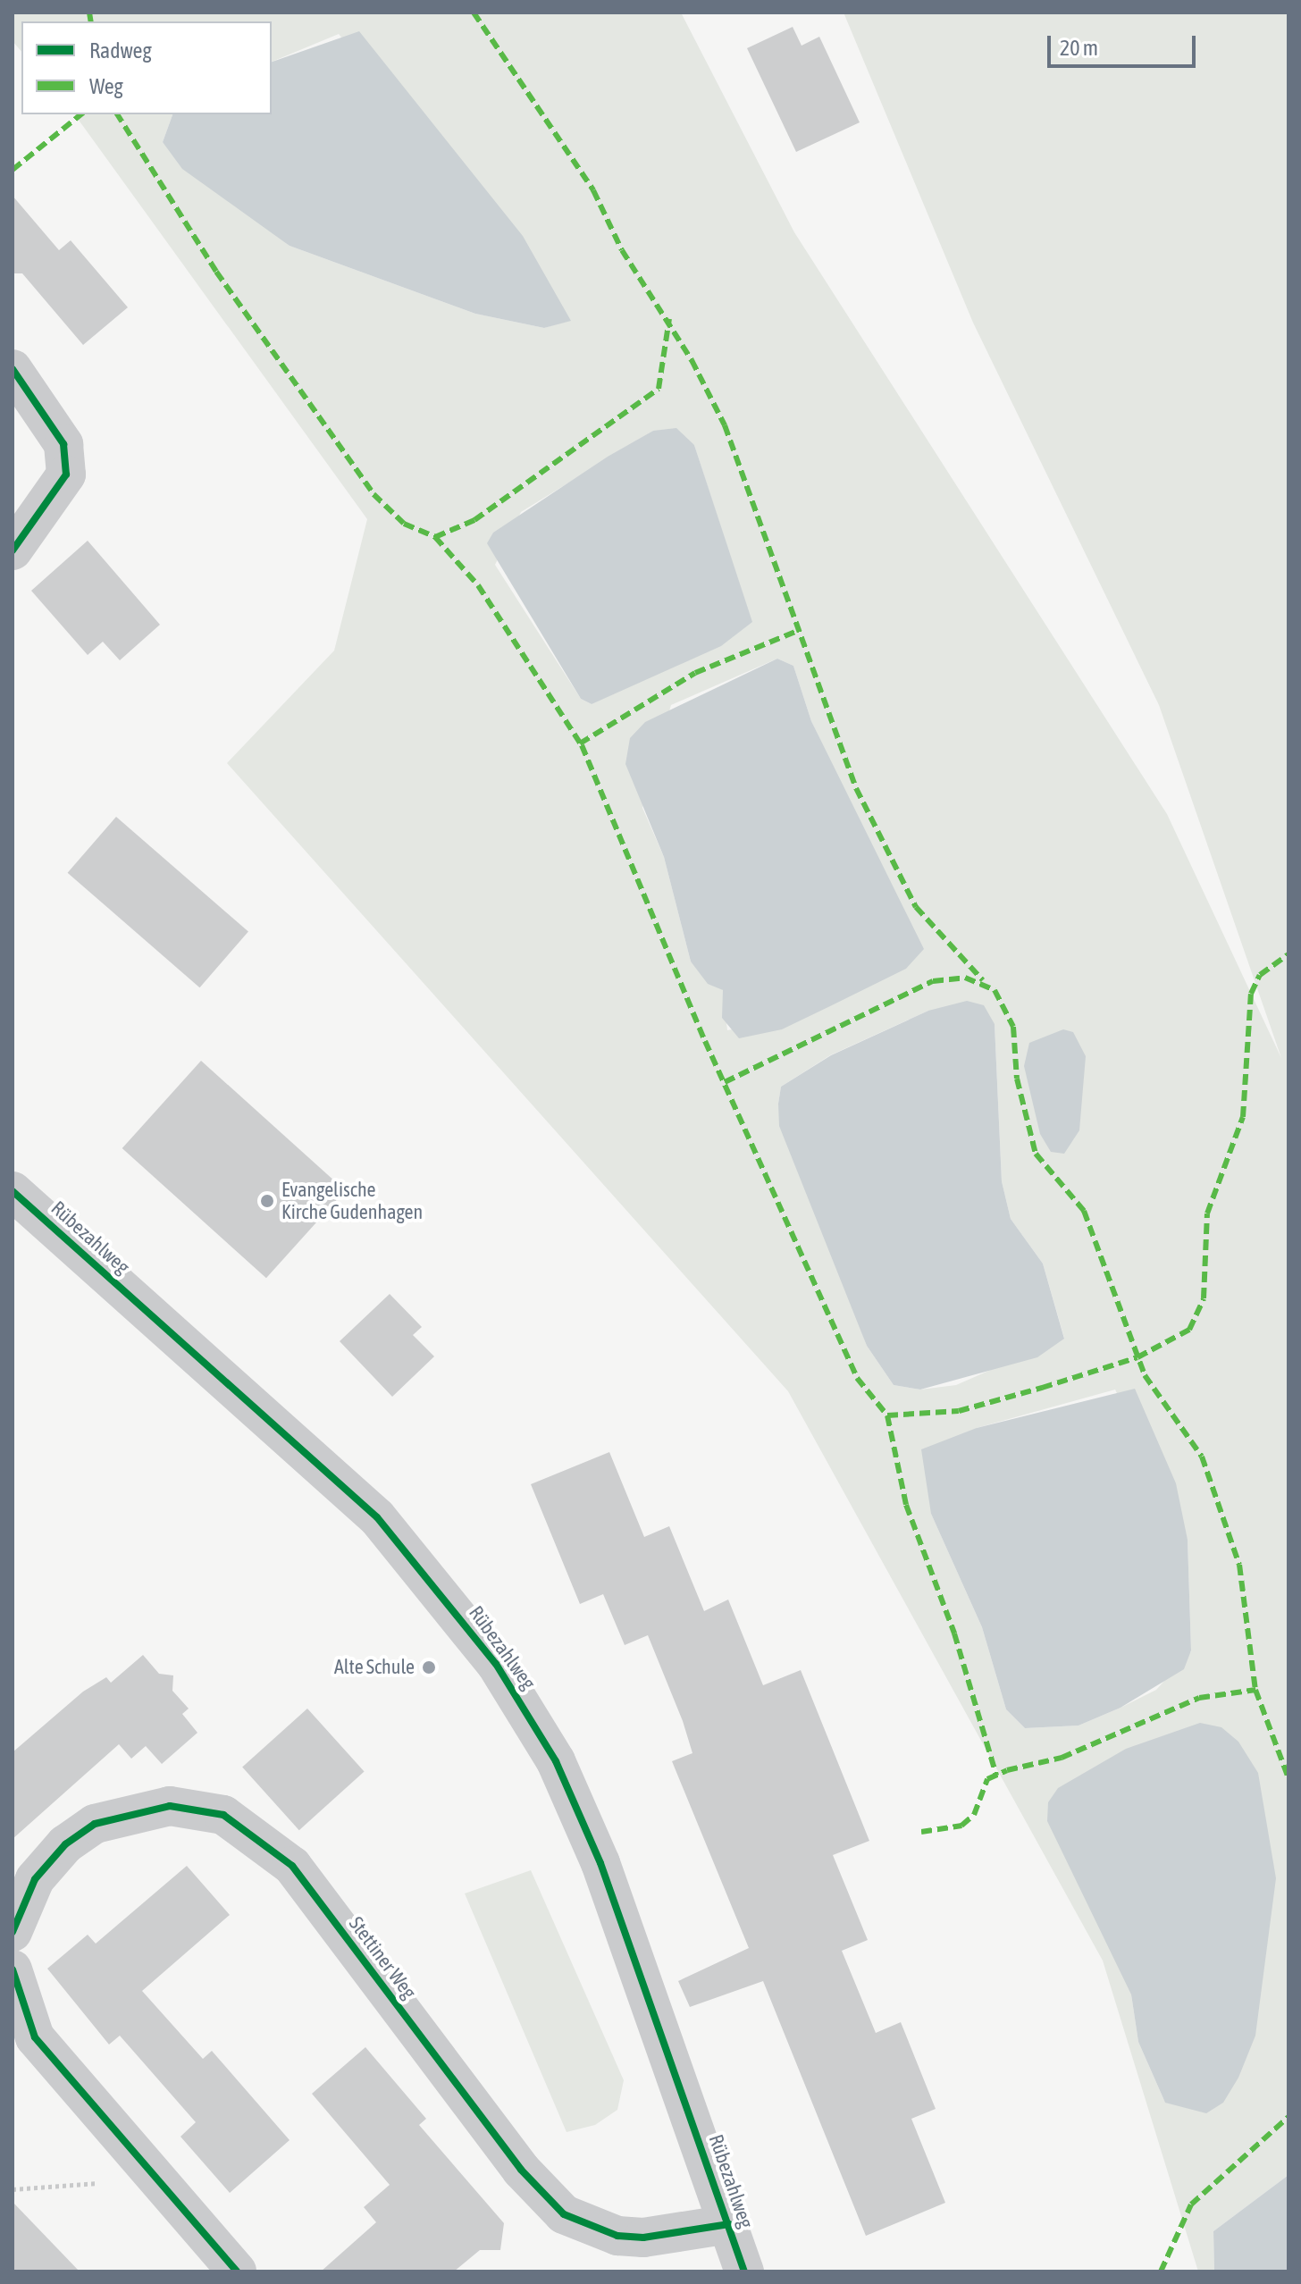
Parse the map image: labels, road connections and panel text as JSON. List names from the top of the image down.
{
  "streets": {
    "street": ["Rübezahlweg", "Stettiner Weg"]
  },
  "crossings": [
    ["Rübezahlweg", "Stettiner Weg"]
  ],
  "places": ["Evangelische Kirche Gudenhagen", "Alte Schule"],
  "legend": ["Radweg", "Weg"],
  "scale_bar": "20 m"
}
